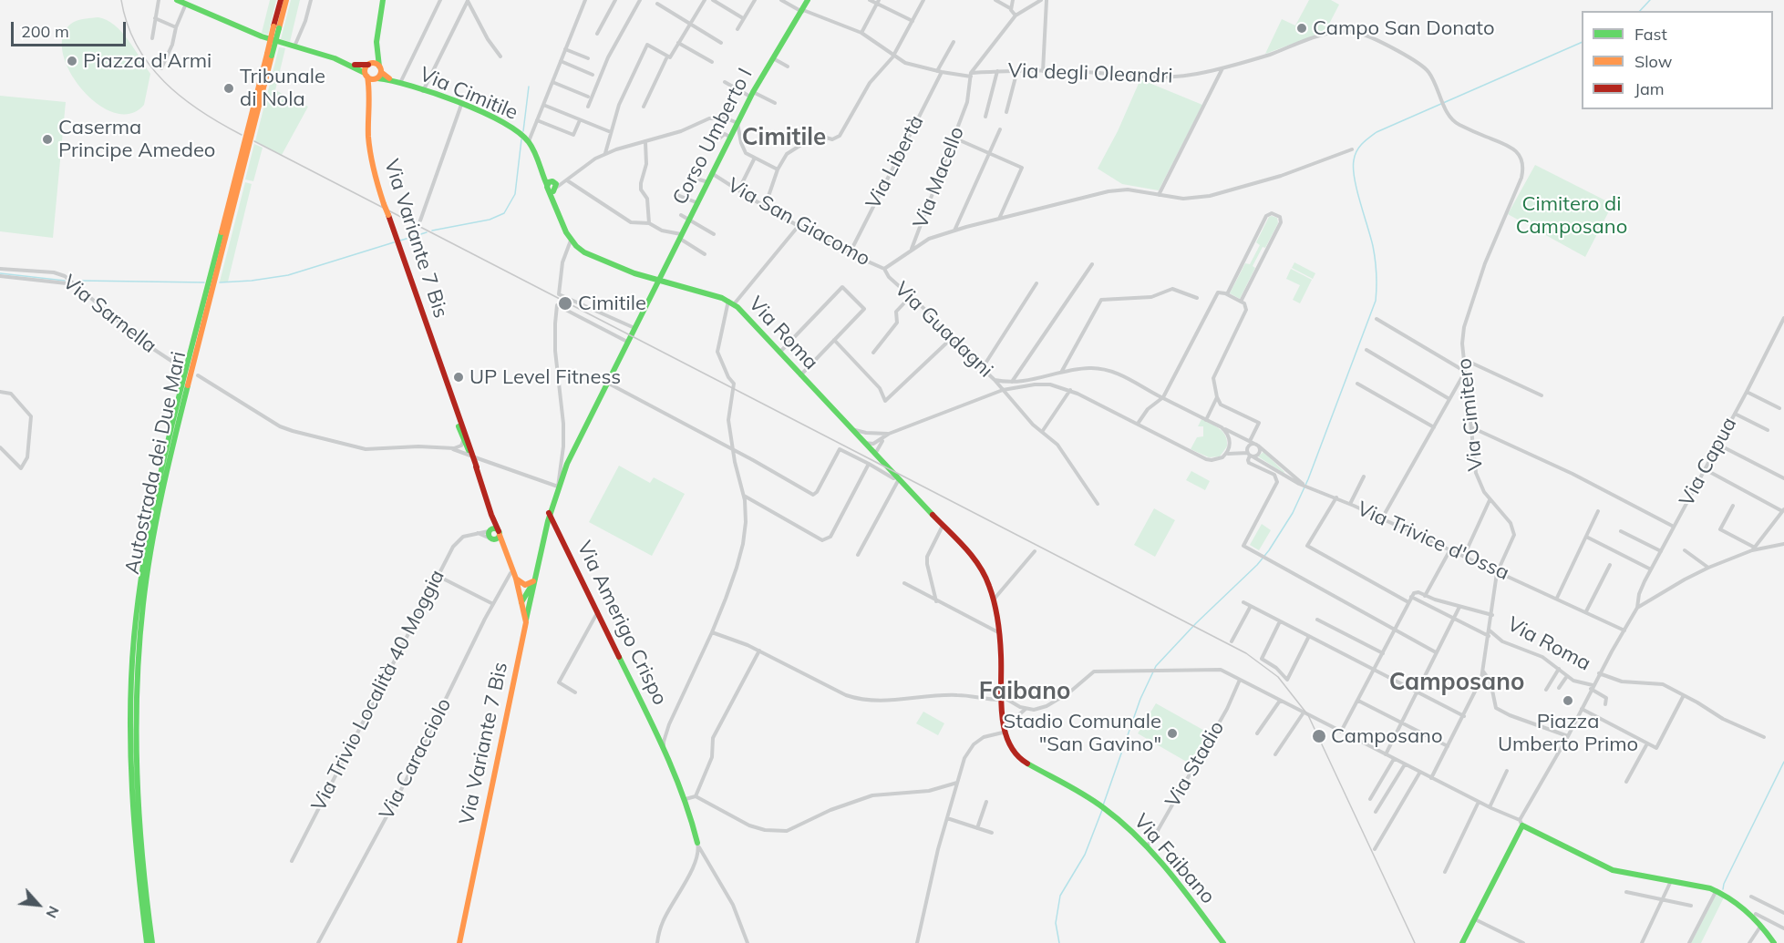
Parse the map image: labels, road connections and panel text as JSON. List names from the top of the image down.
{
  "streets": {
    "main road": [
      "Via Cimitile",
      "Corso Umberto I",
      "Via Variante 7 Bis",
      "Via Roma",
      "Autostrada dei Due Mari",
      "Via Amerigo Crispo",
      "Via Faibano"
    ],
    "street": [
      "Via degli Oleandri",
      "Via Libertà",
      "Via Macello",
      "Via San Giacomo",
      "Via Sarnella",
      "Via Guadagni",
      "Via Cimitero",
      "Via Capua",
      "Via Trivice d'Ossa",
      "Via Trivio Località 40 Moggia",
      "Via Caracciolo",
      "Via Stadio"
    ]
  },
  "crossings": [
    ["Via degli Oleandri", "Corso Umberto I"],
    ["Via degli Oleandri", "Via Libertà"],
    ["Via degli Oleandri", "Via Macello"],
    ["Via degli Oleandri", "Via Cimitero"],
    ["Via Cimitile", "Via Variante 7 Bis"],
    ["Via Cimitile", "Via Roma"],
    ["Corso Umberto I", "Via San Giacomo"],
    ["Corso Umberto I", "Via Variante 7 Bis"],
    ["Corso Umberto I", "Via Roma"],
    ["Corso Umberto I", "Via Amerigo Crispo"],
    ["Via Libertà", "Via San Giacomo"],
    ["Via Macello", "Via San Giacomo"],
    ["Via Macello", "Via Guadagni"],
    ["Via San Giacomo", "Via Guadagni"],
    ["Via Variante 7 Bis", "Via Trivio Località 40 Moggia"],
    ["Via Roma", "Via Cimitero"],
    ["Via Roma", "Via Capua"],
    ["Via Roma", "Via Faibano"],
    ["Via Cimitero", "Via Trivice d'Ossa"],
    ["Via Capua", "Via Trivice d'Ossa"],
    ["Via Stadio", "Via Faibano"]
  ],
  "districts": ["Cimitile", "Camposano", "Faibano"],
  "parks": ["Cimitero di Camposano"],
  "places": [
    "Campo San Donato",
    "Piazza d'Armi",
    "Tribunale di Nola",
    "Caserma Principe Amedeo",
    "Cimitile",
    "UP Level Fitness",
    "Piazza Umberto Primo",
    "Stadio Comunale \"San Gavino\"",
    "Camposano"
  ],
  "legend": ["Fast", "Slow", "Jam"],
  "scale_bar": "200 m",
  "north": "bottom right"
}
